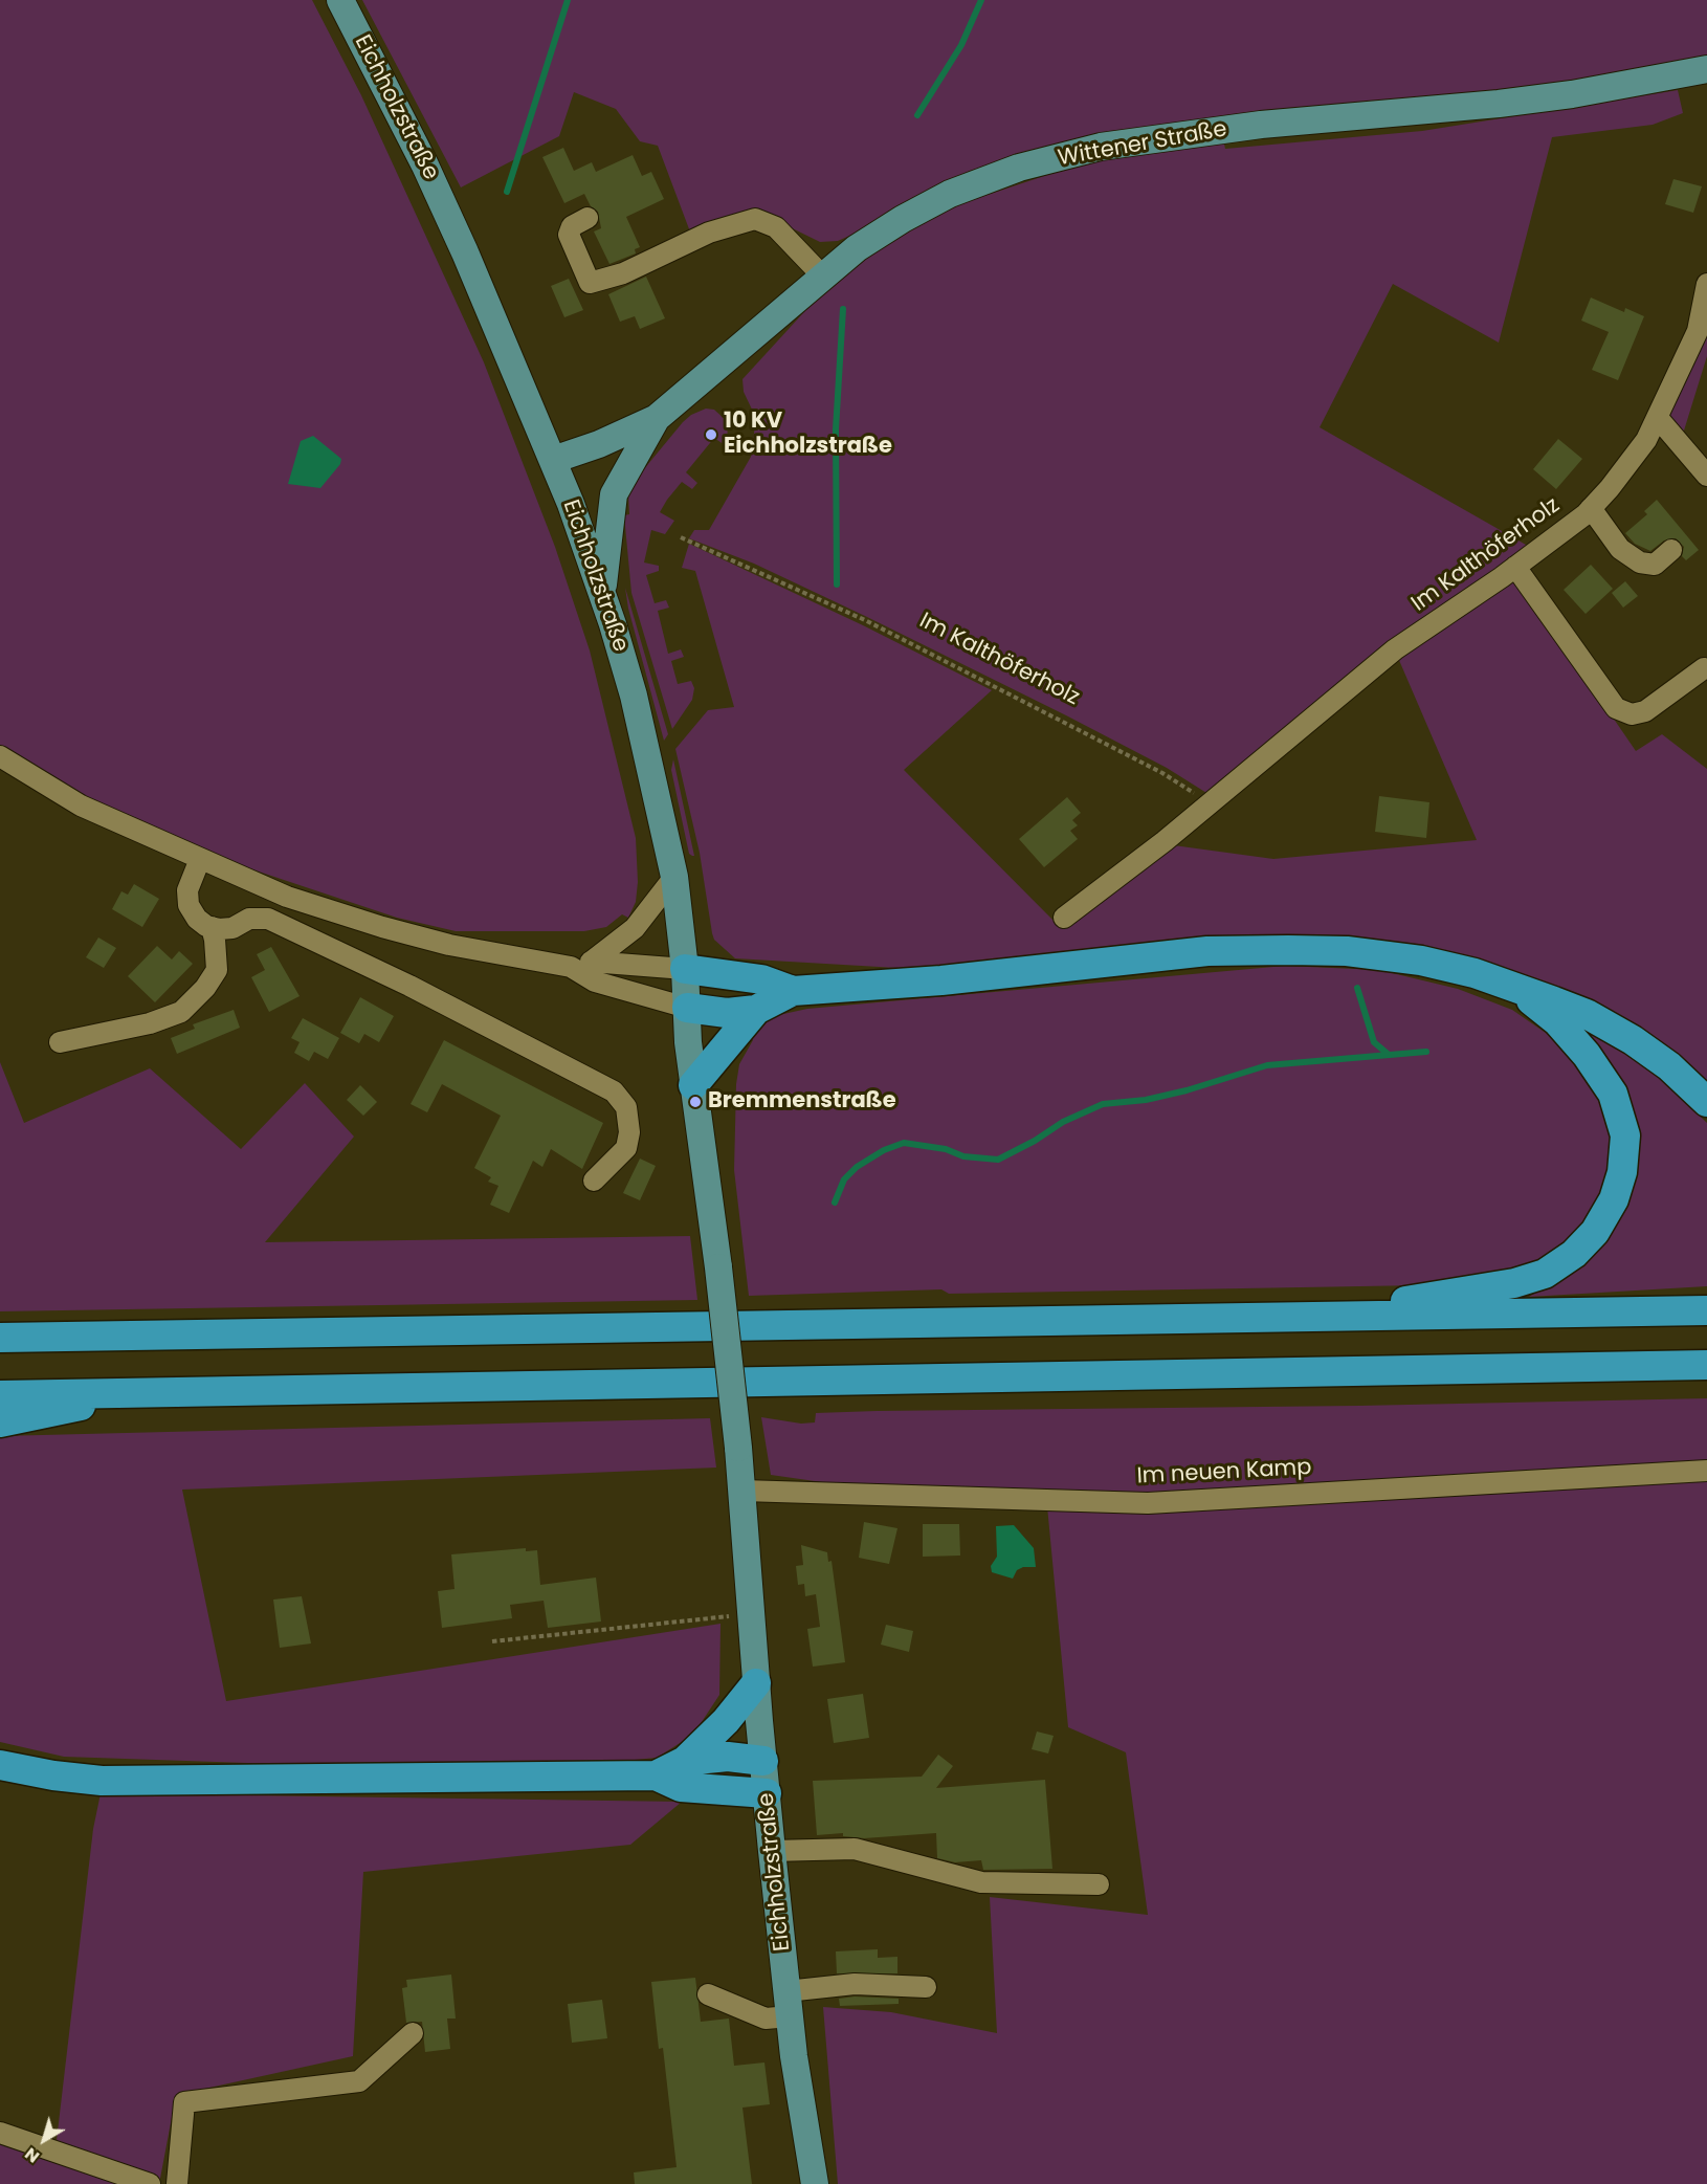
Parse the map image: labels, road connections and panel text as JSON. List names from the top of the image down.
{
  "streets": {
    "main road": ["Eichholzstraße", "Wittener Straße"],
    "street": ["Im Kalthöferholz", "Im neuen Kamp"]
  },
  "crossings": [
    ["Eichholzstraße", "Wittener Straße"],
    ["Eichholzstraße", "Im neuen Kamp"]
  ],
  "places": ["10 KV Eichholzstraße", "Bremmenstraße"],
  "north": "bottom left"
}
